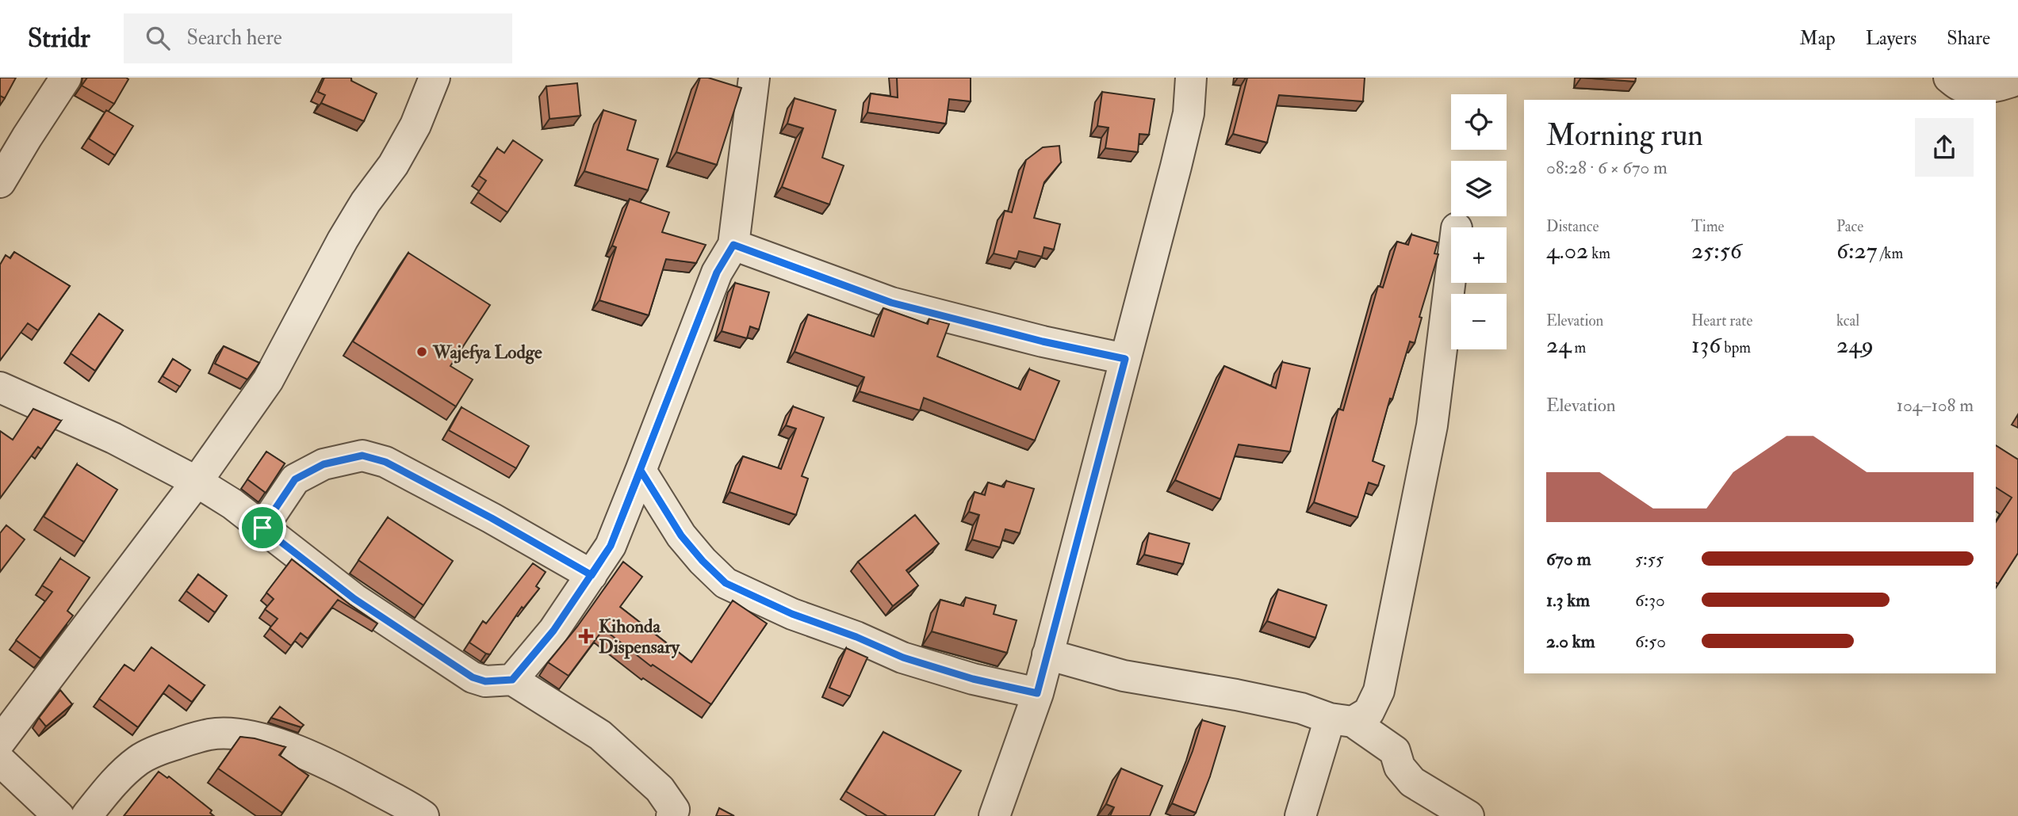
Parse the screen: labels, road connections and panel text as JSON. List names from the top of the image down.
{
  "places": {
    "other": ["Wajefya Lodge"],
    "health": ["Kihonda Dispensary"]
  },
  "page": {
    "header": "Stridr",
    "search": "Search here",
    "nav": ["Map", "Layers", "Share"],
    "map_buttons": ["+", "−"],
    "heading": ["Morning run", "08:28 · 6 × 670 m"],
    "stats": [
      ["Distance", "4.02 km"],
      ["Time", "25:56"],
      ["Pace", "6:27 /km"],
      ["Elevation", "24 m"],
      ["Heart rate", "136 bpm"],
      ["kcal", "249"]
    ],
    "chart": ["Elevation", "104–108 m"],
    "list": [
      {
        "name": "670 m",
        "note": "5:55"
      },
      {
        "name": "1.3 km",
        "note": "6:30"
      },
      {
        "name": "2.0 km",
        "note": "6:50"
      }
    ]
  }
}
